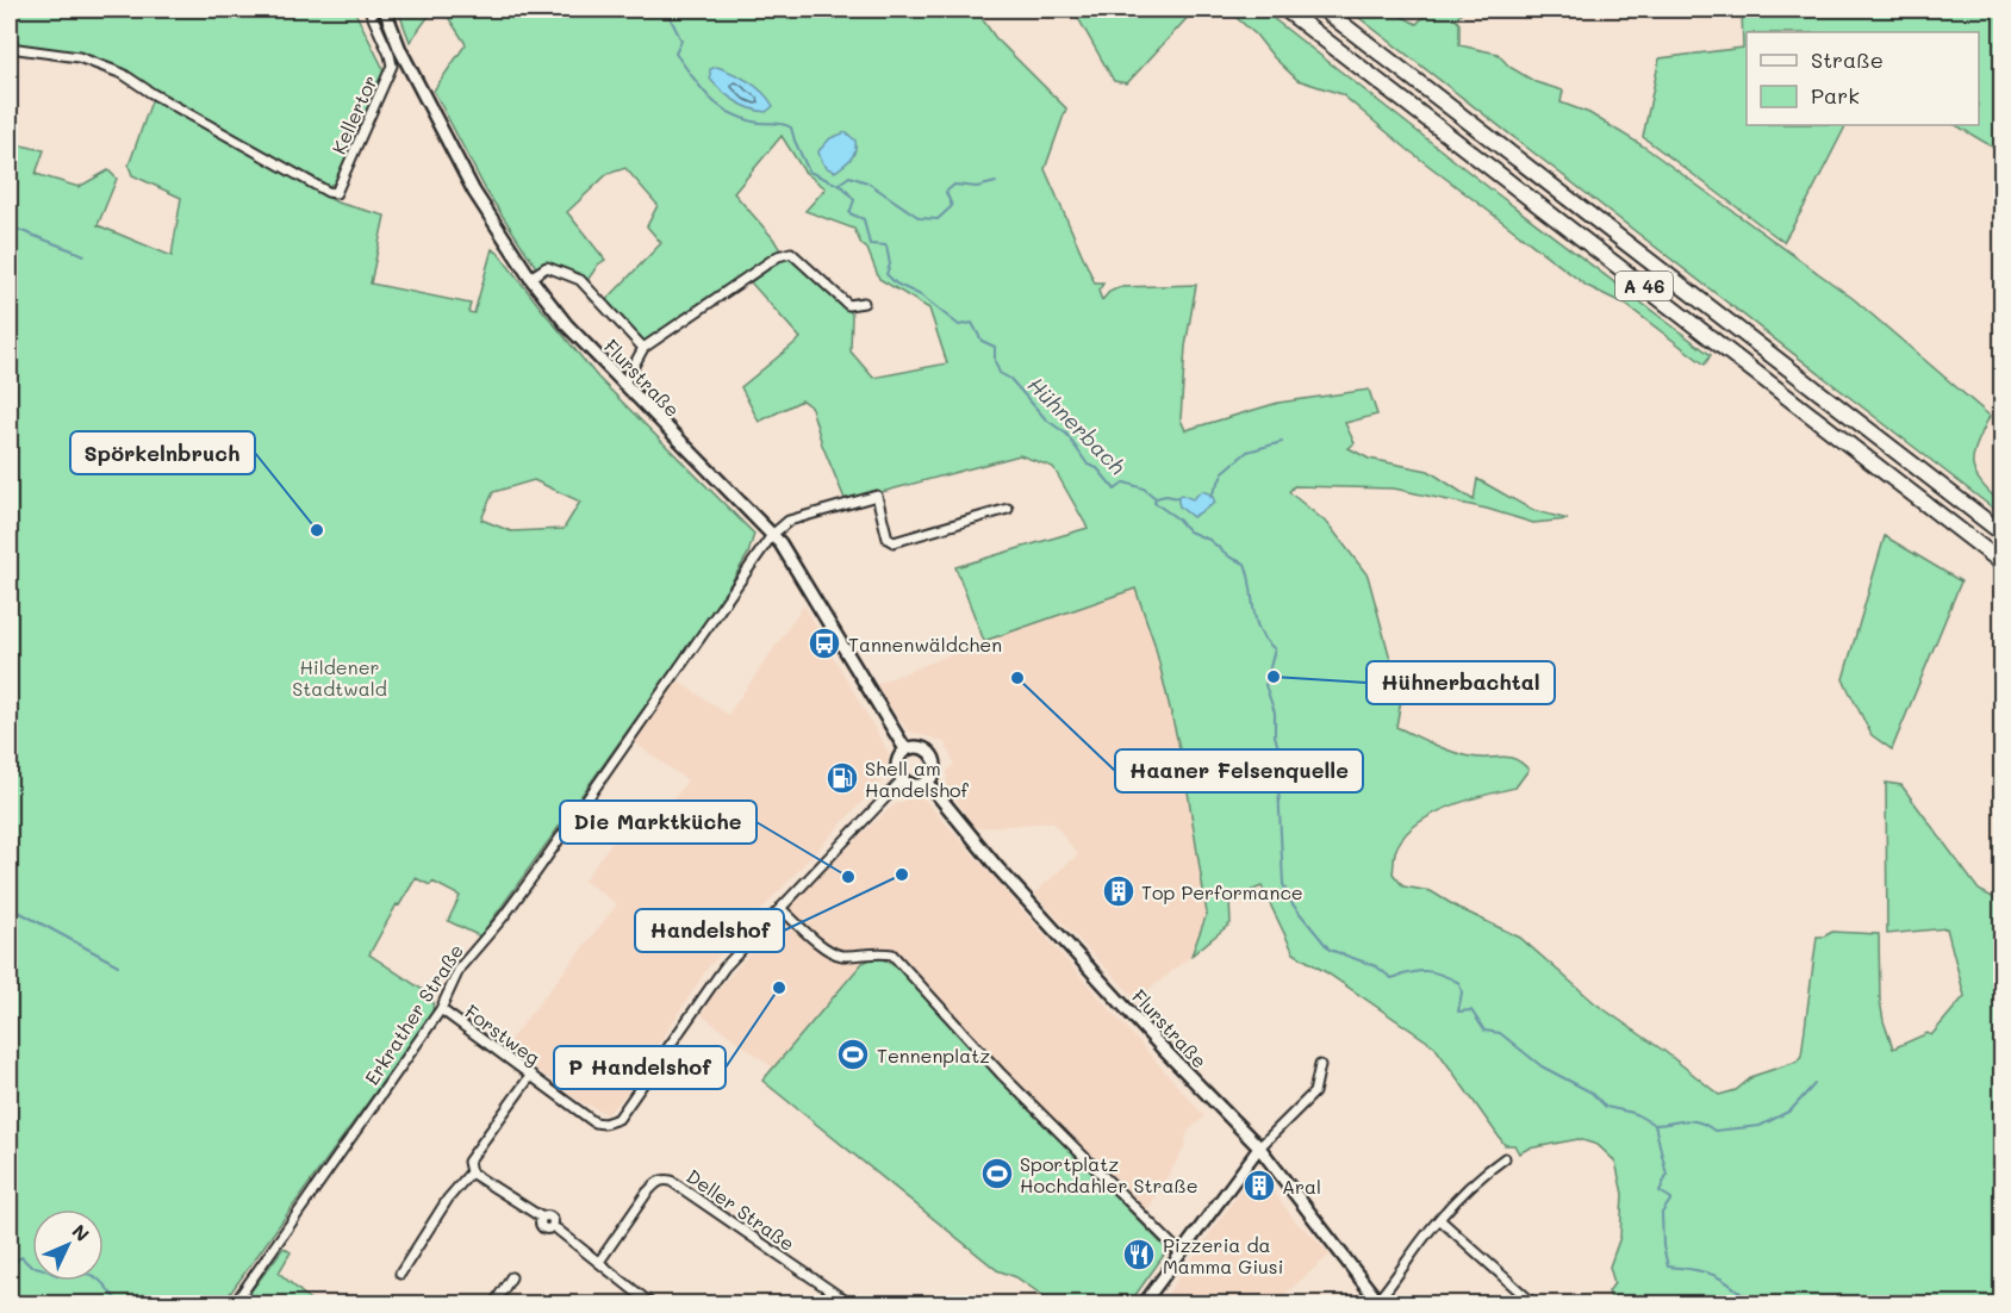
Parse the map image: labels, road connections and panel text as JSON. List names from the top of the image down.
{
  "streets": {
    "highway": ["A 46"],
    "main road": ["Flurstraße"],
    "street": [
      "Kellertor",
      "Erkrather Straße",
      "Forstweg",
      "Deller Straße"
    ]
  },
  "crossings": [
    ["Flurstraße", "Erkrather Straße"],
    ["Erkrather Straße", "Forstweg"]
  ],
  "water": ["Hühnerbach"],
  "parks": ["Hildener Stadtwald"],
  "places": {
    "other": [
      "Spörkelnbruch",
      "Hühnerbachtal",
      "Haaner Felsenquelle",
      "Handelshof",
      "Die Marktküche",
      "P Handelshof"
    ],
    "bus stop": ["Tannenwäldchen"],
    "fuel station": ["Shell am Handelshof"],
    "building": ["Top Performance", "Aral"],
    "sports": ["Tennenplatz", "Sportplatz Hochdahler Straße"],
    "restaurant": ["Pizzeria da Mamma Giusi"]
  },
  "legend": ["Straße", "Park"],
  "north": "top right"
}
